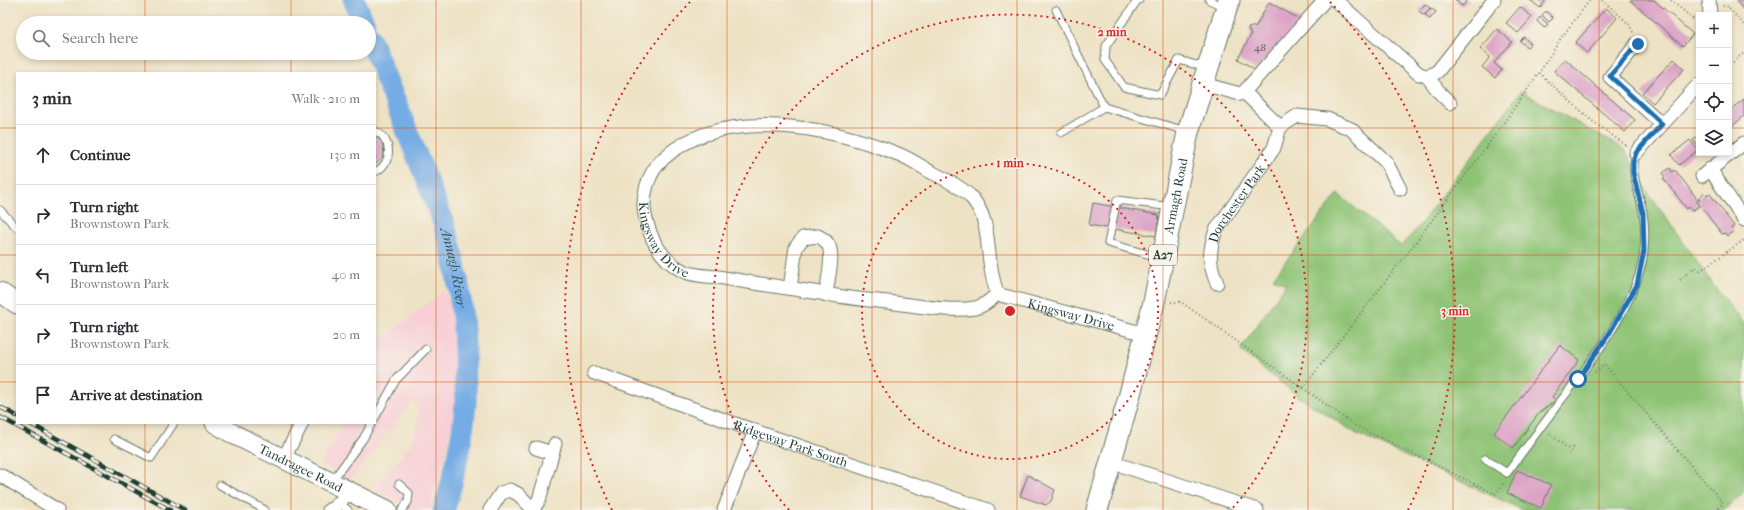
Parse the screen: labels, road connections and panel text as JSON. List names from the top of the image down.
{
  "streets": {
    "main road": ["Armagh Road", "A27", "Tandragee Road"],
    "street": ["Dorchester Park", "Kingsway Drive", "Ridgeway Park South"]
  },
  "crossings": [
    ["Armagh Road", "Kingsway Drive"]
  ],
  "water": ["Annagh River"],
  "house_numbers": ["48"],
  "page": {
    "map_buttons": ["+", "−"],
    "search": "Search here",
    "heading": ["3 min", "Walk · 210 m"],
    "list": [
      ["Continue", "130 m"],
      ["Turn right", "Brownstown Park", "20 m"],
      ["Turn left", "Brownstown Park", "40 m"],
      ["Turn right", "Brownstown Park", "20 m"],
      "Arrive at destination"
    ]
  },
  "rings": ["2 min", "1 min", "3 min"]
}
